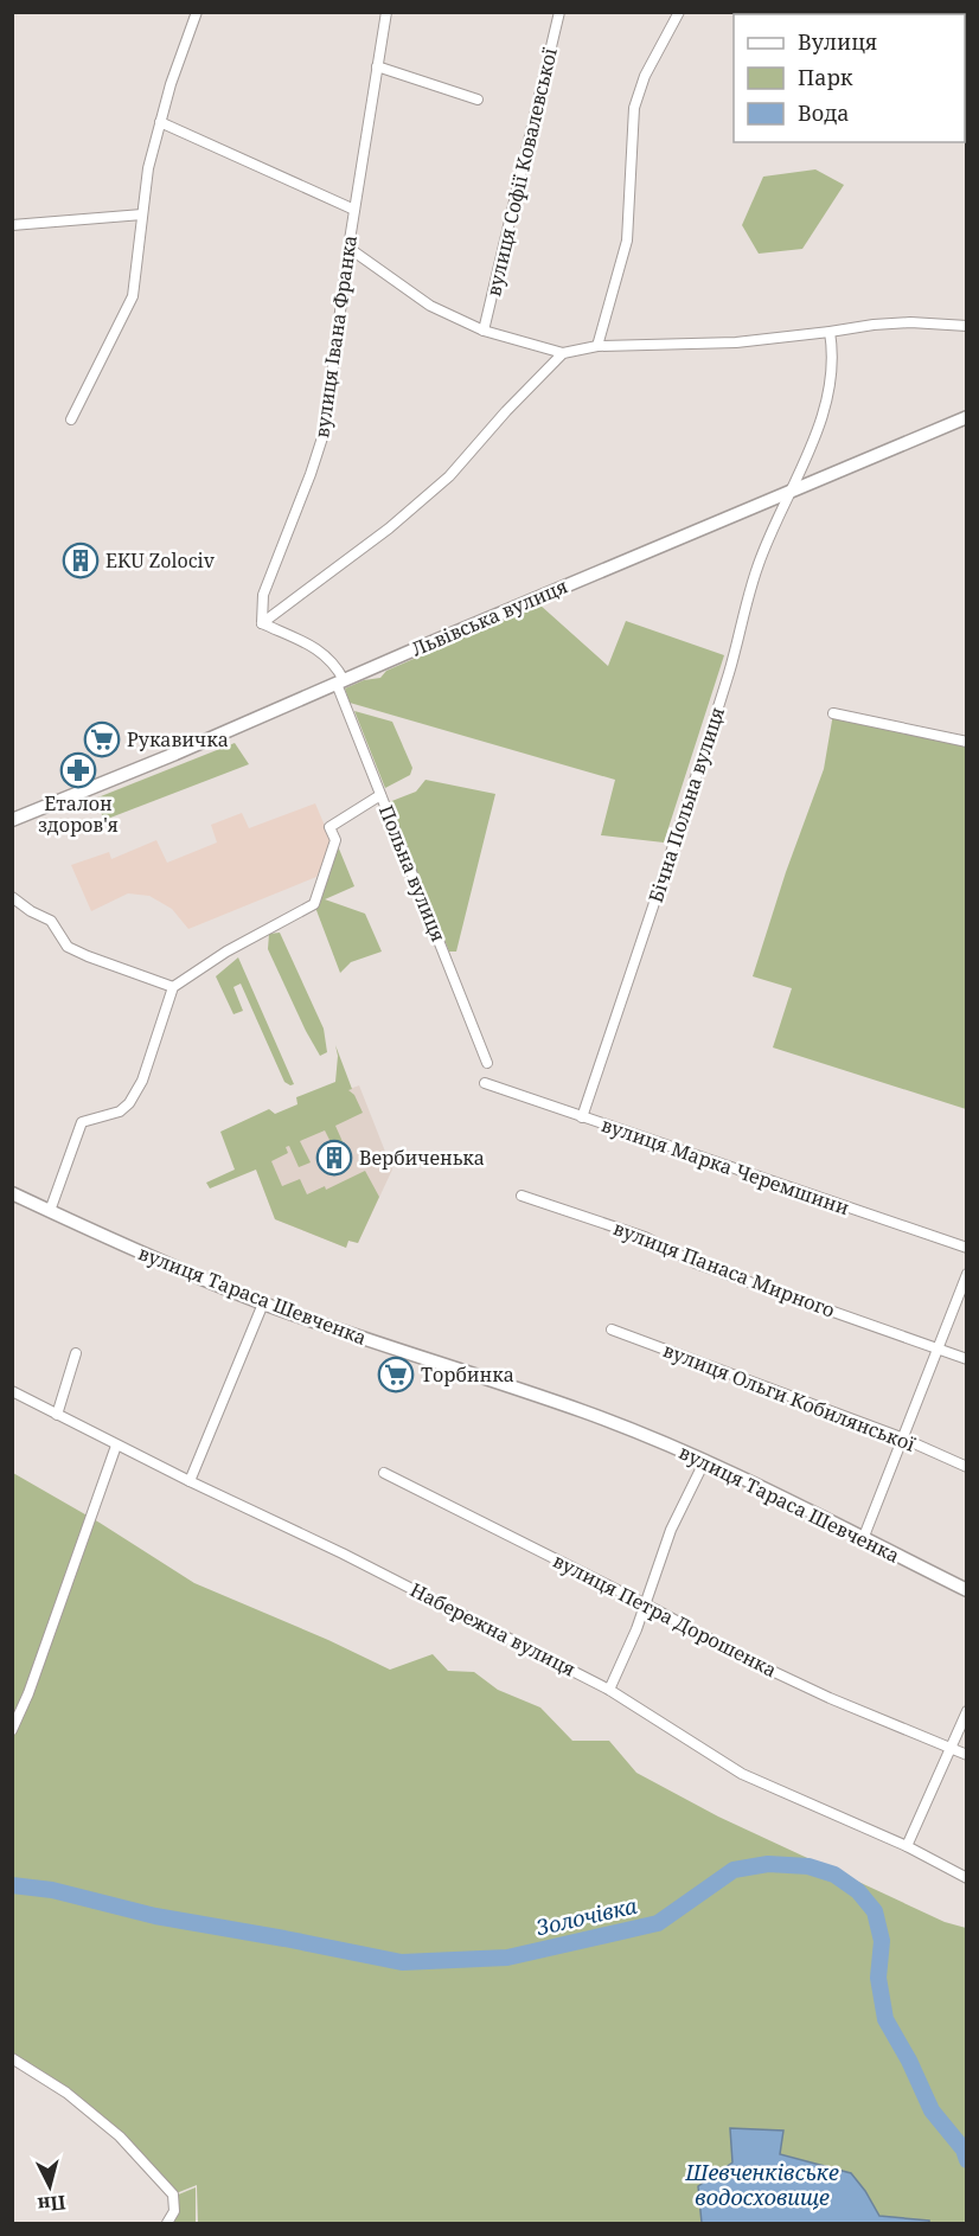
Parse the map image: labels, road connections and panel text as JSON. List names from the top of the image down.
{
  "streets": {
    "main road": ["Львівська вулиця", "вулиця Тараса Шевченка"],
    "street": [
      "вулиця Софії Ковалевської",
      "вулиця Івана Франка",
      "Бічна Польна вулиця",
      "Польна вулиця",
      "вулиця Марка Черемшини",
      "вулиця Панаса Мирного",
      "вулиця Ольги Кобилянської",
      "вулиця Петра Дорошенка",
      "Набережна вулиця"
    ]
  },
  "crossings": [
    ["вулиця Івана Франка", "Польна вулиця"],
    ["Львівська вулиця", "Бічна Польна вулиця"],
    ["Львівська вулиця", "Польна вулиця"],
    ["Бічна Польна вулиця", "вулиця Марка Черемшини"]
  ],
  "water": ["Золочівка", "Шевченківське водосховище"],
  "places": {
    "building": ["EKU Zolociv", "Вербиченька"],
    "supermarket": ["Рукавичка", "Торбинка"],
    "pharmacy": ["Еталон здоров'я"]
  },
  "legend": ["Вулиця", "Парк", "Вода"],
  "north": "bottom"
}
